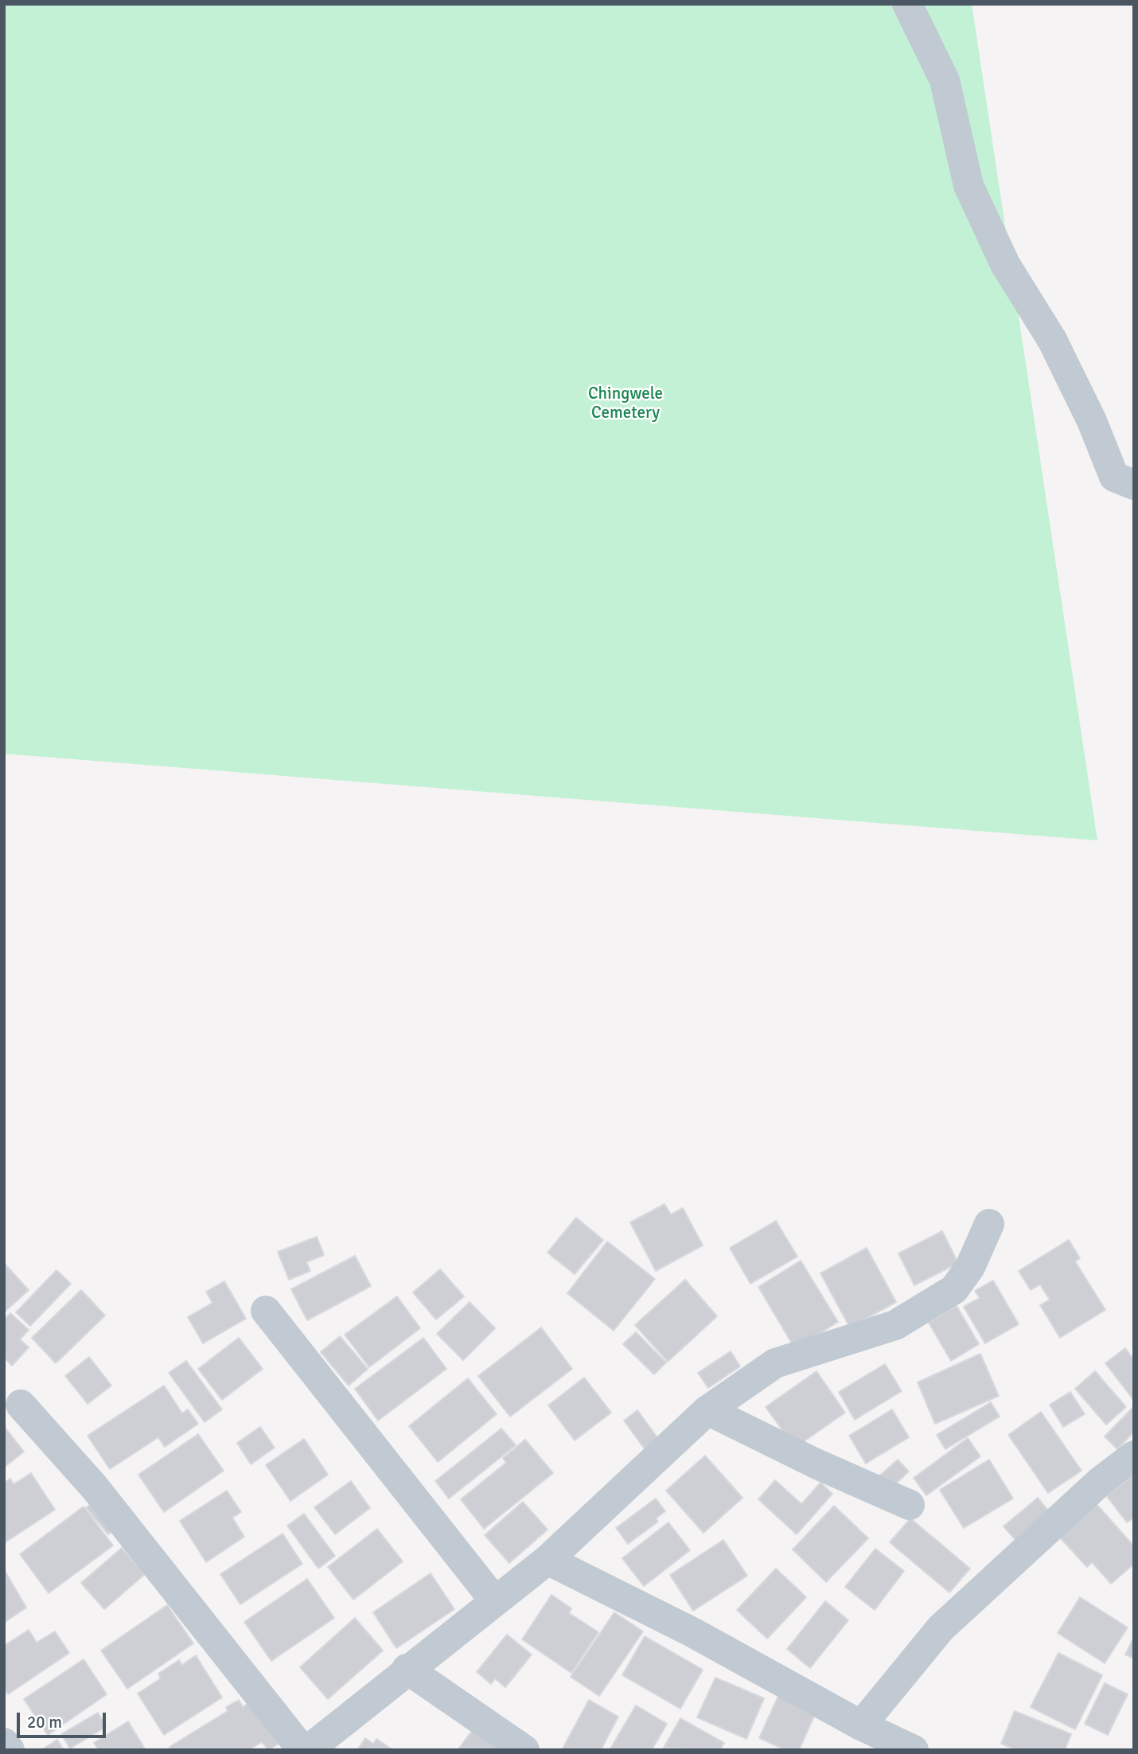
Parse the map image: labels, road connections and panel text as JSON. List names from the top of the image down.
{
  "parks": ["Chingwele Cemetery"],
  "scale_bar": "20 m"
}
